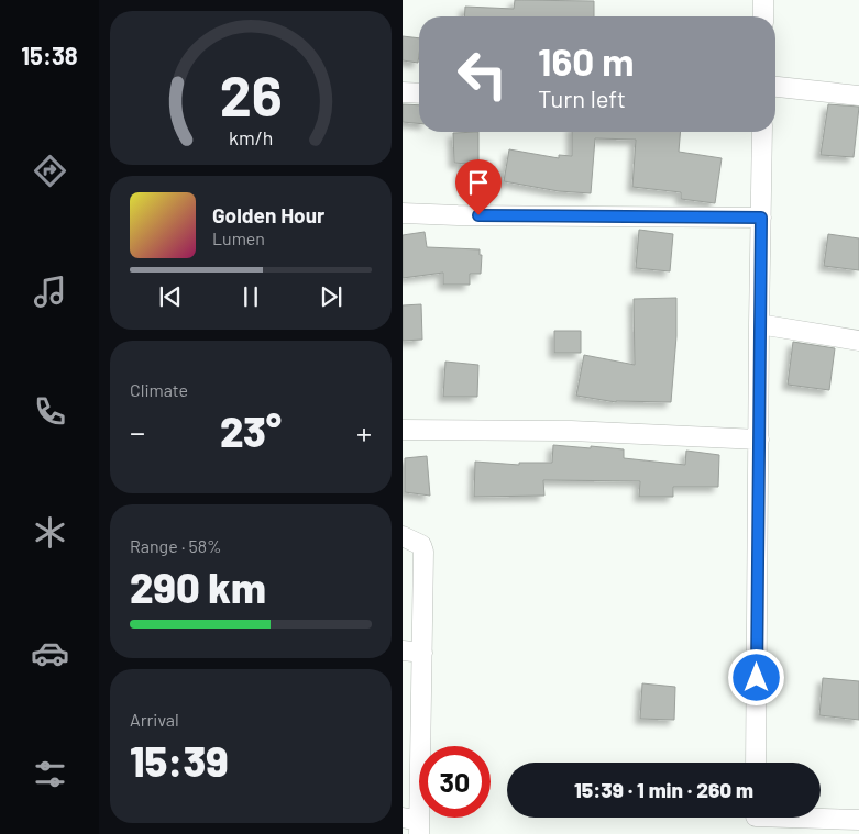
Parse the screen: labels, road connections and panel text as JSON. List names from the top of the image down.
{
  "page": {
    "tabs": "15:38",
    "turn": ["160 m", "Turn left"],
    "song": ["Golden Hour", "Lumen"],
    "tile": [
      "Climate",
      ["Range · 58%", "290 km"],
      ["Arrival", "15:39"]
    ],
    "heat": ["−", "23°", "+"],
    "limit": "30",
    "trip": "15:39 · 1 min · 260 m",
    "gauge": ["26", "km/h"]
  }
}
